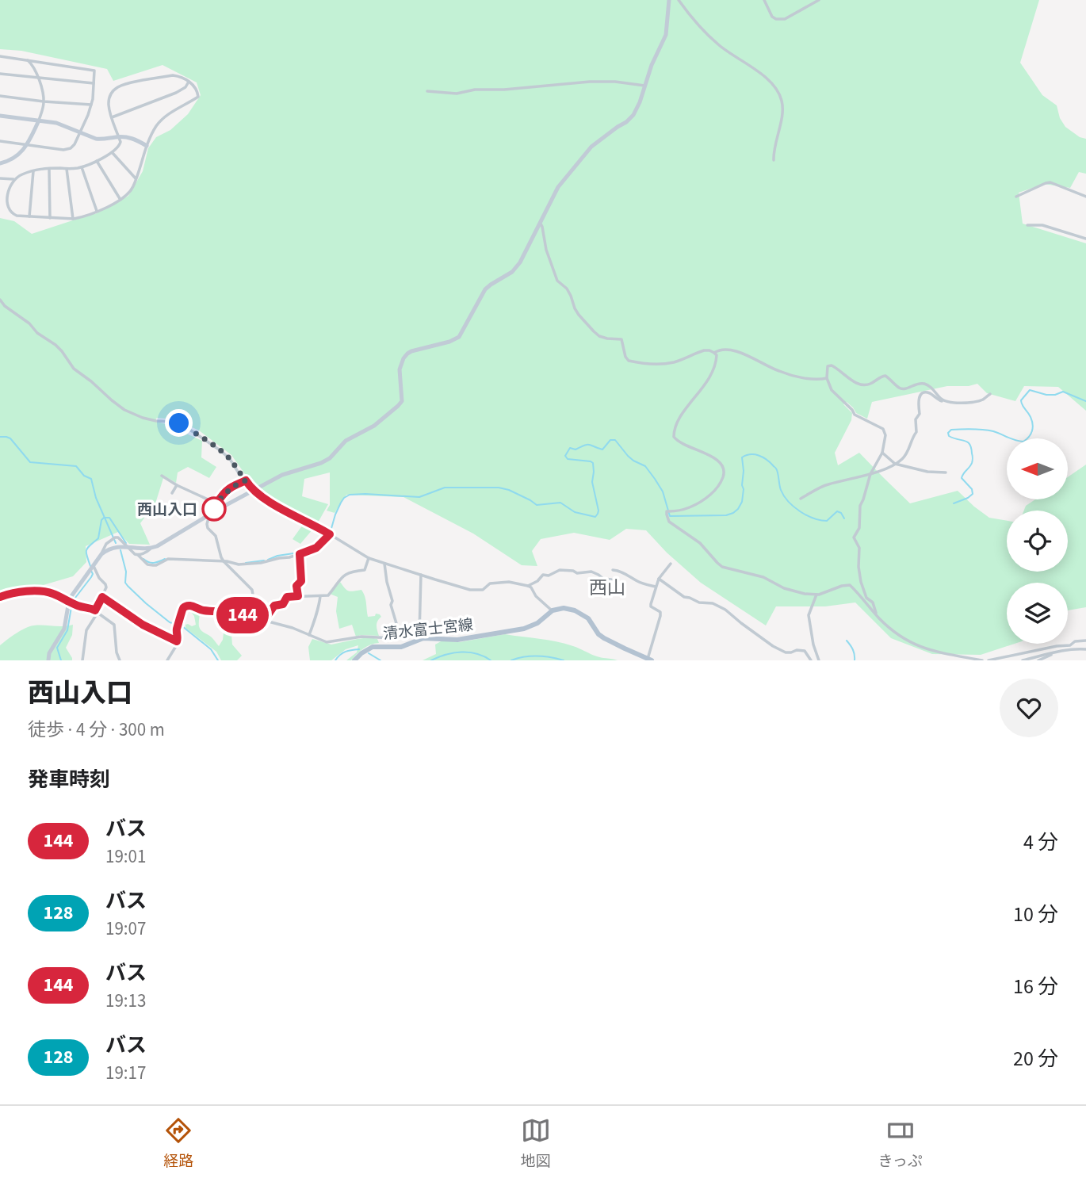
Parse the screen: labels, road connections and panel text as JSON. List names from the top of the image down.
{
  "streets": {
    "main road": ["清水富士宮線"]
  },
  "districts": ["西山"],
  "places": ["西山入口"],
  "lines": ["bus line 144"],
  "north": "left",
  "page": {
    "on_map": "144",
    "heading": [
      ["西山入口", "徒歩 · 4 分 · 300 m"],
      "発車時刻"
    ],
    "list": [
      {
        "mark": "144",
        "name": "バス",
        "note": "19:01",
        "value": "4 分"
      },
      {
        "mark": "128",
        "name": "バス",
        "note": "19:07",
        "value": "10 分"
      },
      {
        "mark": "144",
        "name": "バス",
        "note": "19:13",
        "value": "16 分"
      },
      {
        "mark": "128",
        "name": "バス",
        "note": "19:17",
        "value": "20 分"
      }
    ],
    "tabs": ["経路", "地図", "きっぷ"]
  }
}
